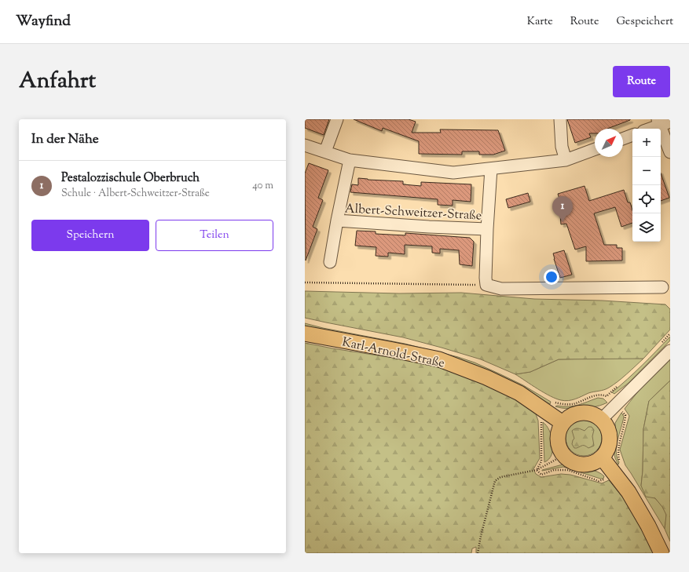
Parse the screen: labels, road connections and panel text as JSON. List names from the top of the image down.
{
  "streets": {
    "main road": ["Karl-Arnold-Straße"],
    "street": ["Albert-Schweitzer-Straße"]
  },
  "north": "top right",
  "page": {
    "header": "Wayfind",
    "nav": ["Karte", "Route", "Gespeichert"],
    "title": "Anfahrt",
    "buttons": [
      "Route",
      ["Speichern", "Teilen"]
    ],
    "heading": "In der Nähe",
    "map_buttons": ["+", "−"],
    "list": [
      {
        "mark": "1",
        "name": "Pestalozzischule Oberbruch",
        "note": "Schule · Albert-Schweitzer-Straße",
        "value": "40 m"
      }
    ],
    "pins": "1"
  }
}
